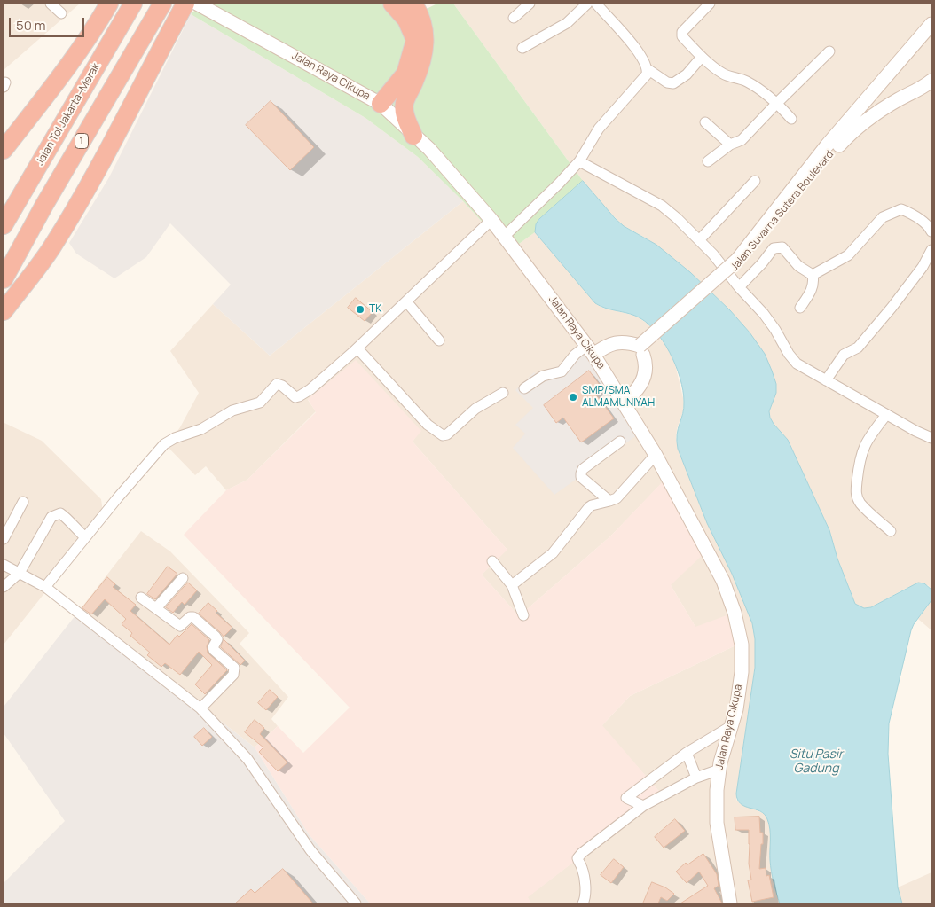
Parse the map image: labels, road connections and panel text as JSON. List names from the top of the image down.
{
  "streets": {
    "highway": ["Jalan Tol Jakarta–Merak", "1"],
    "main road": ["Jalan Raya Cikupa", "Jalan Suvarna Sutera Boulevard"]
  },
  "water": ["Situ Pasir Gadung"],
  "places": ["TK", "SMP/SMA ALMAMUNIYAH"],
  "scale_bar": "50 m"
}
